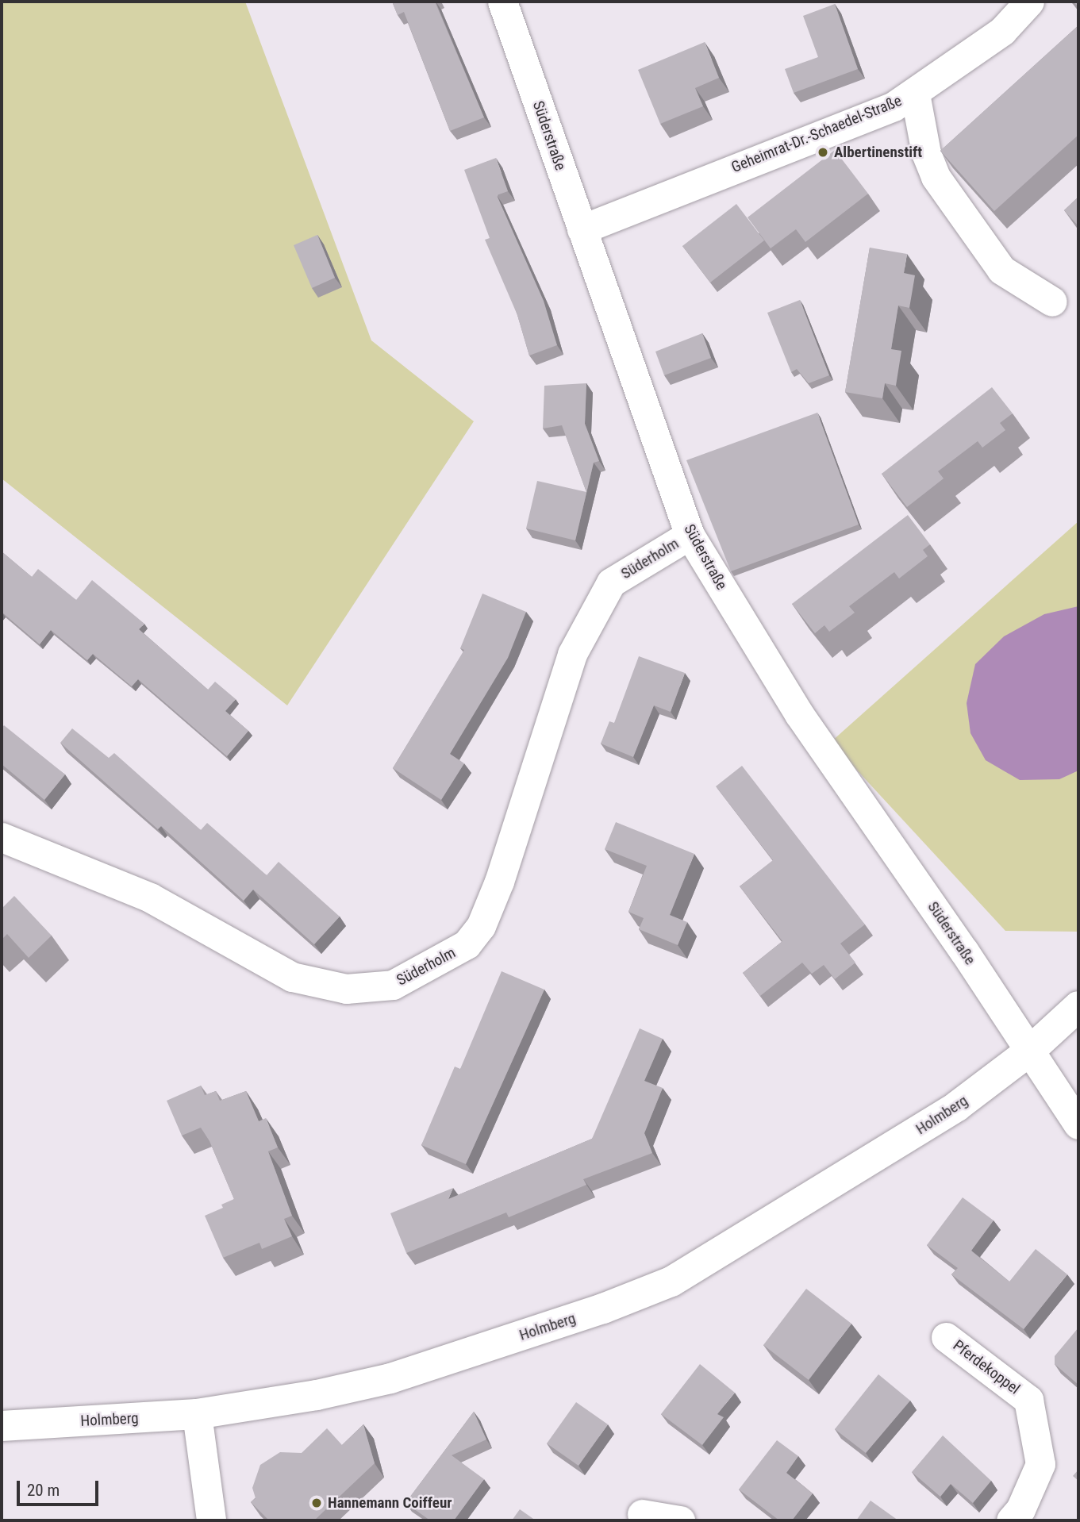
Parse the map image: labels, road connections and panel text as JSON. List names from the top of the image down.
{
  "streets": {
    "street": [
      "Geheimrat-Dr.-Schaedel-Straße",
      "Süderstraße",
      "Süderholm",
      "Holmberg",
      "Pferdekoppel"
    ]
  },
  "crossings": [
    ["Geheimrat-Dr.-Schaedel-Straße", "Süderstraße"],
    ["Süderstraße", "Süderholm"],
    ["Süderstraße", "Holmberg"]
  ],
  "places": ["Albertinenstift", "Hannemann Coiffeur"],
  "scale_bar": "20 m"
}
